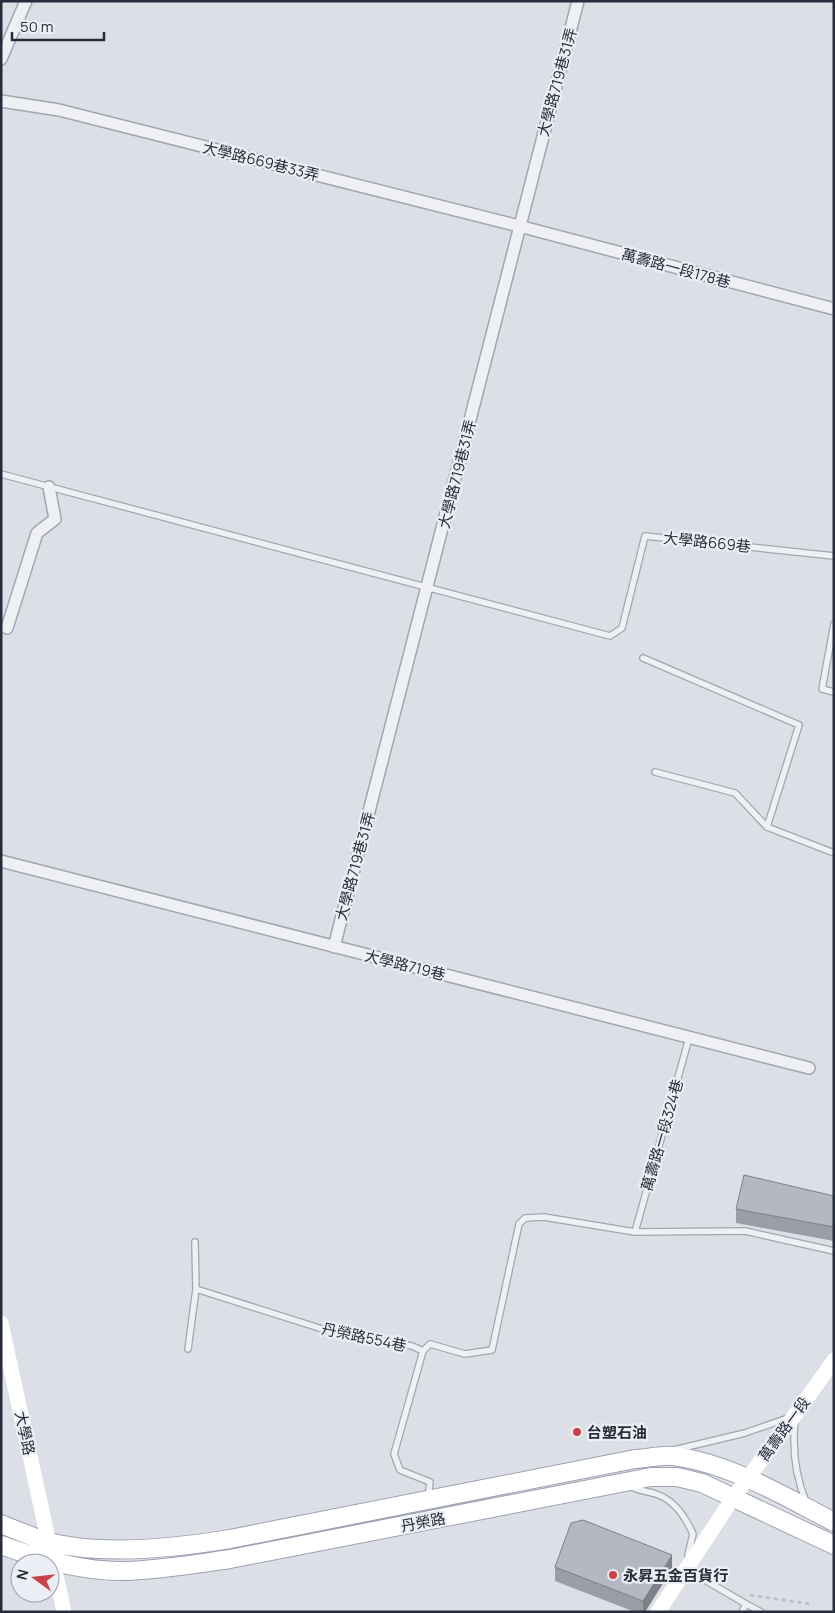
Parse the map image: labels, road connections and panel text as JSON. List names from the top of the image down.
{
  "streets": {
    "main road": ["萬壽路一段", "大學路", "丹榮路"],
    "street": [
      "大學路719巷31弄",
      "大學路669巷33弄",
      "萬壽路一段178巷",
      "大學路719巷"
    ],
    "lane": ["大學路669巷", "萬壽路一段324巷", "丹榮路554巷"]
  },
  "crossings": [
    ["大學路719巷31弄", "大學路669巷33弄"],
    ["大學路719巷31弄", "萬壽路一段178巷"],
    ["大學路719巷31弄", "大學路669巷"],
    ["大學路719巷31弄", "大學路719巷"],
    ["大學路669巷33弄", "萬壽路一段178巷"],
    ["大學路719巷", "萬壽路一段324巷"],
    ["丹榮路554巷", "丹榮路"],
    ["萬壽路一段", "丹榮路"],
    ["大學路", "丹榮路"]
  ],
  "places": ["台塑石油", "永昇五金百貨行"],
  "scale_bar": "50 m",
  "north": "left"
}
